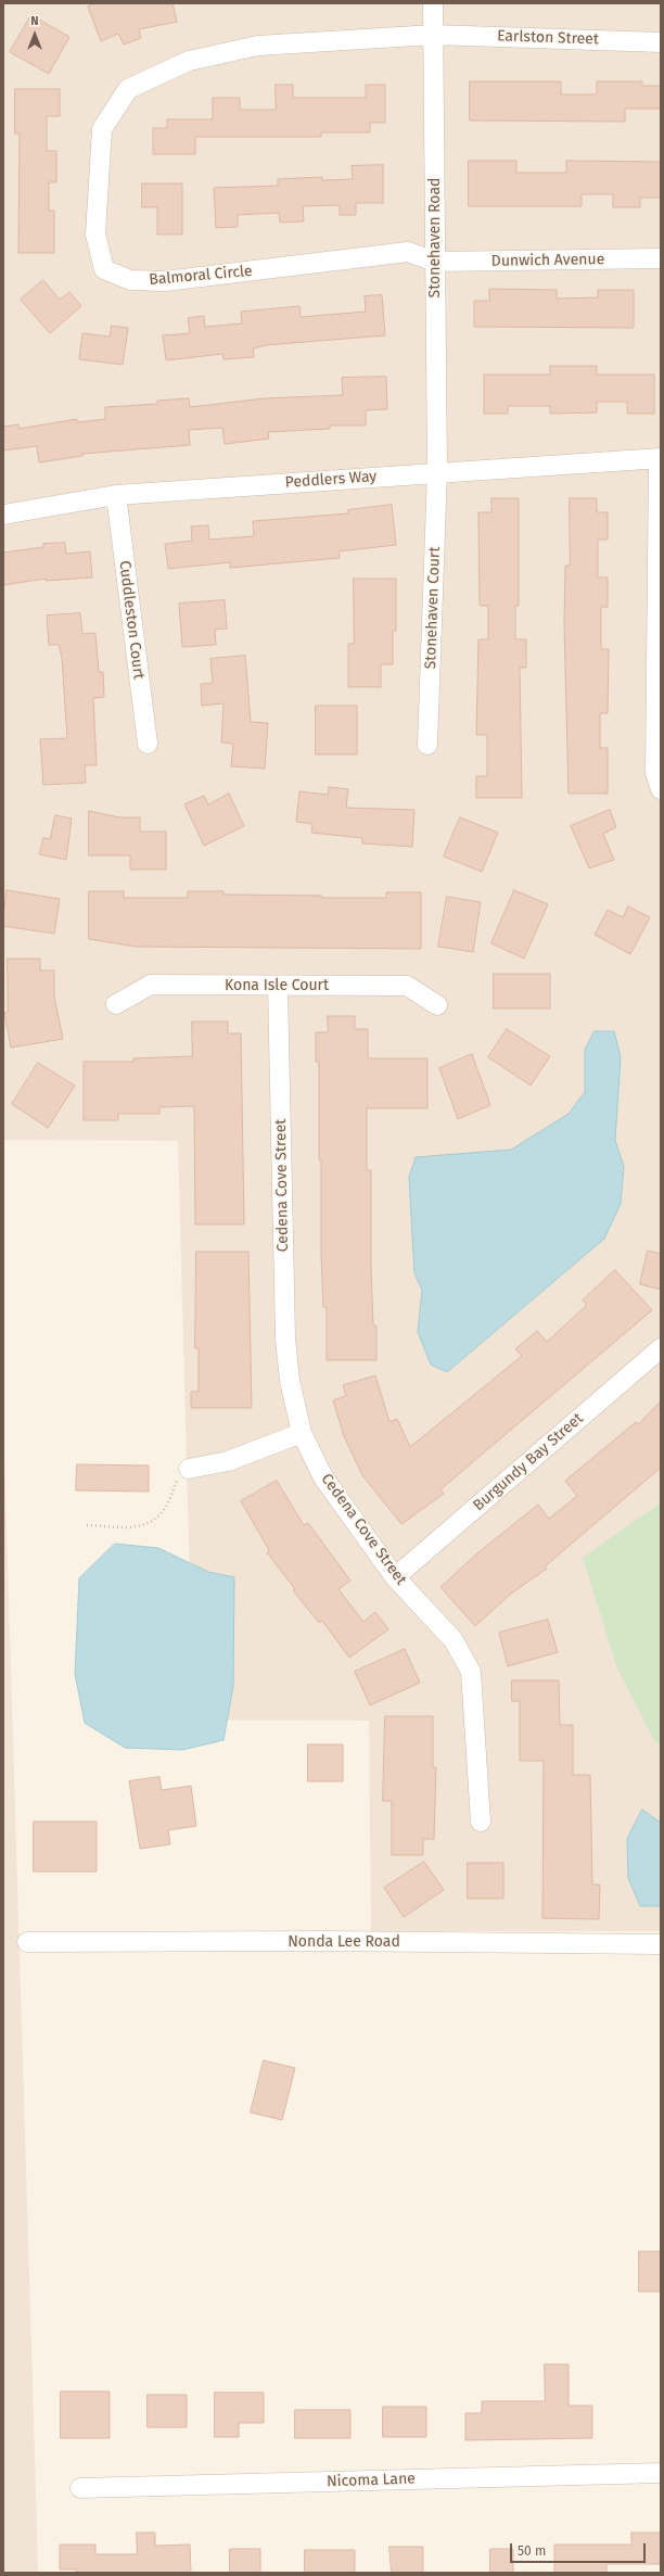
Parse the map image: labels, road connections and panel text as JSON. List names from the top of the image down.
{
  "streets": {
    "street": [
      "Earlston Street",
      "Stonehaven Road",
      "Dunwich Avenue",
      "Balmoral Circle",
      "Peddlers Way",
      "Stonehaven Court",
      "Cuddleston Court",
      "Kona Isle Court",
      "Cedena Cove Street",
      "Burgundy Bay Street",
      "Nonda Lee Road",
      "Nicoma Lane"
    ]
  },
  "crossings": [
    ["Earlston Street", "Stonehaven Road"],
    ["Earlston Street", "Balmoral Circle"],
    ["Stonehaven Road", "Dunwich Avenue"],
    ["Stonehaven Road", "Balmoral Circle"],
    ["Stonehaven Road", "Peddlers Way"],
    ["Stonehaven Road", "Stonehaven Court"],
    ["Dunwich Avenue", "Balmoral Circle"],
    ["Peddlers Way", "Stonehaven Court"],
    ["Peddlers Way", "Cuddleston Court"],
    ["Kona Isle Court", "Cedena Cove Street"],
    ["Cedena Cove Street", "Burgundy Bay Street"]
  ],
  "scale_bar": "50 m",
  "north": "top"
}
